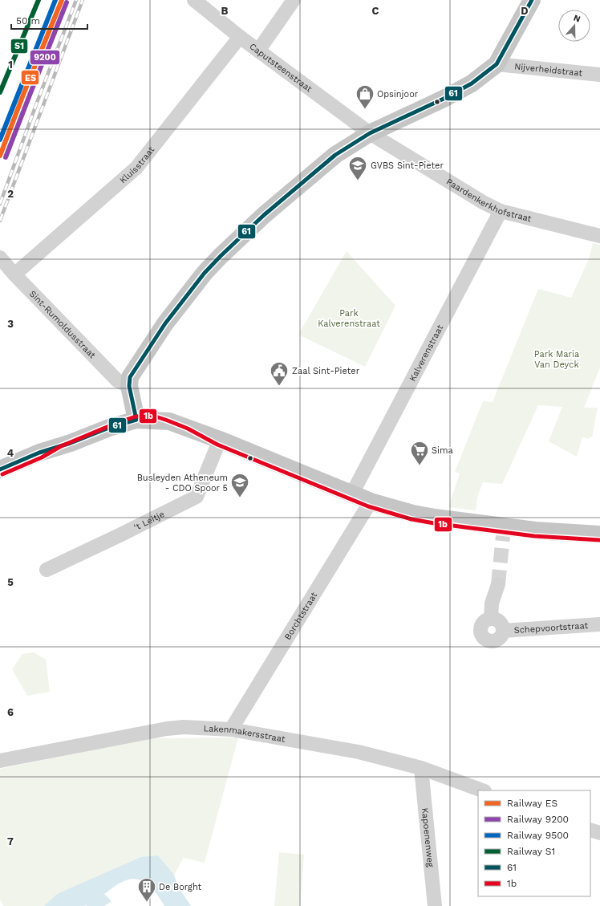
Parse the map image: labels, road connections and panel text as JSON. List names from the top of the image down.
{
  "streets": {
    "street": [
      "Caputsteenstraat",
      "Nijverheidstraat",
      "Kluisstraat",
      "Paardenkerkhofstraat",
      "Sint-Rumoldusstraat",
      "Kalverenstraat",
      "'t Leitje",
      "Borchtstraat",
      "Schepvoortstraat",
      "Lakenmakersstraat",
      "Kapoenenweg"
    ]
  },
  "crossings": [
    ["Caputsteenstraat", "Kluisstraat"],
    ["Caputsteenstraat", "Paardenkerkhofstraat"],
    ["Kluisstraat", "Sint-Rumoldusstraat"],
    ["Paardenkerkhofstraat", "Kalverenstraat"],
    ["Borchtstraat", "Lakenmakersstraat"],
    ["Lakenmakersstraat", "Kapoenenweg"]
  ],
  "parks": ["Park Kalverenstraat", "Park Maria Van Deyck"],
  "places": {
    "shop": ["Opsinjoor"],
    "school or university": ["GVBS Sint-Pieter", "Busleyden Atheneum - CDO Spoor 5"],
    "public building": ["Zaal Sint-Pieter"],
    "supermarket": ["Sima"],
    "building": ["De Borght"]
  },
  "lines": [
    "rail line ES",
    "rail line 9500",
    "rail line S1",
    "transit line 61",
    "rail line 9200",
    "transit line 1b"
  ],
  "legend": [
    "Railway ES",
    "Railway 9200",
    "Railway 9500",
    "Railway S1",
    "61",
    "1b"
  ],
  "scale_bar": "50 m",
  "north": "top",
  "grid": {
    "columns": ["B", "C", "D"],
    "rows": [
      "1",
      "2",
      "3",
      "4",
      "5",
      "6",
      "7"
    ]
  }
}
